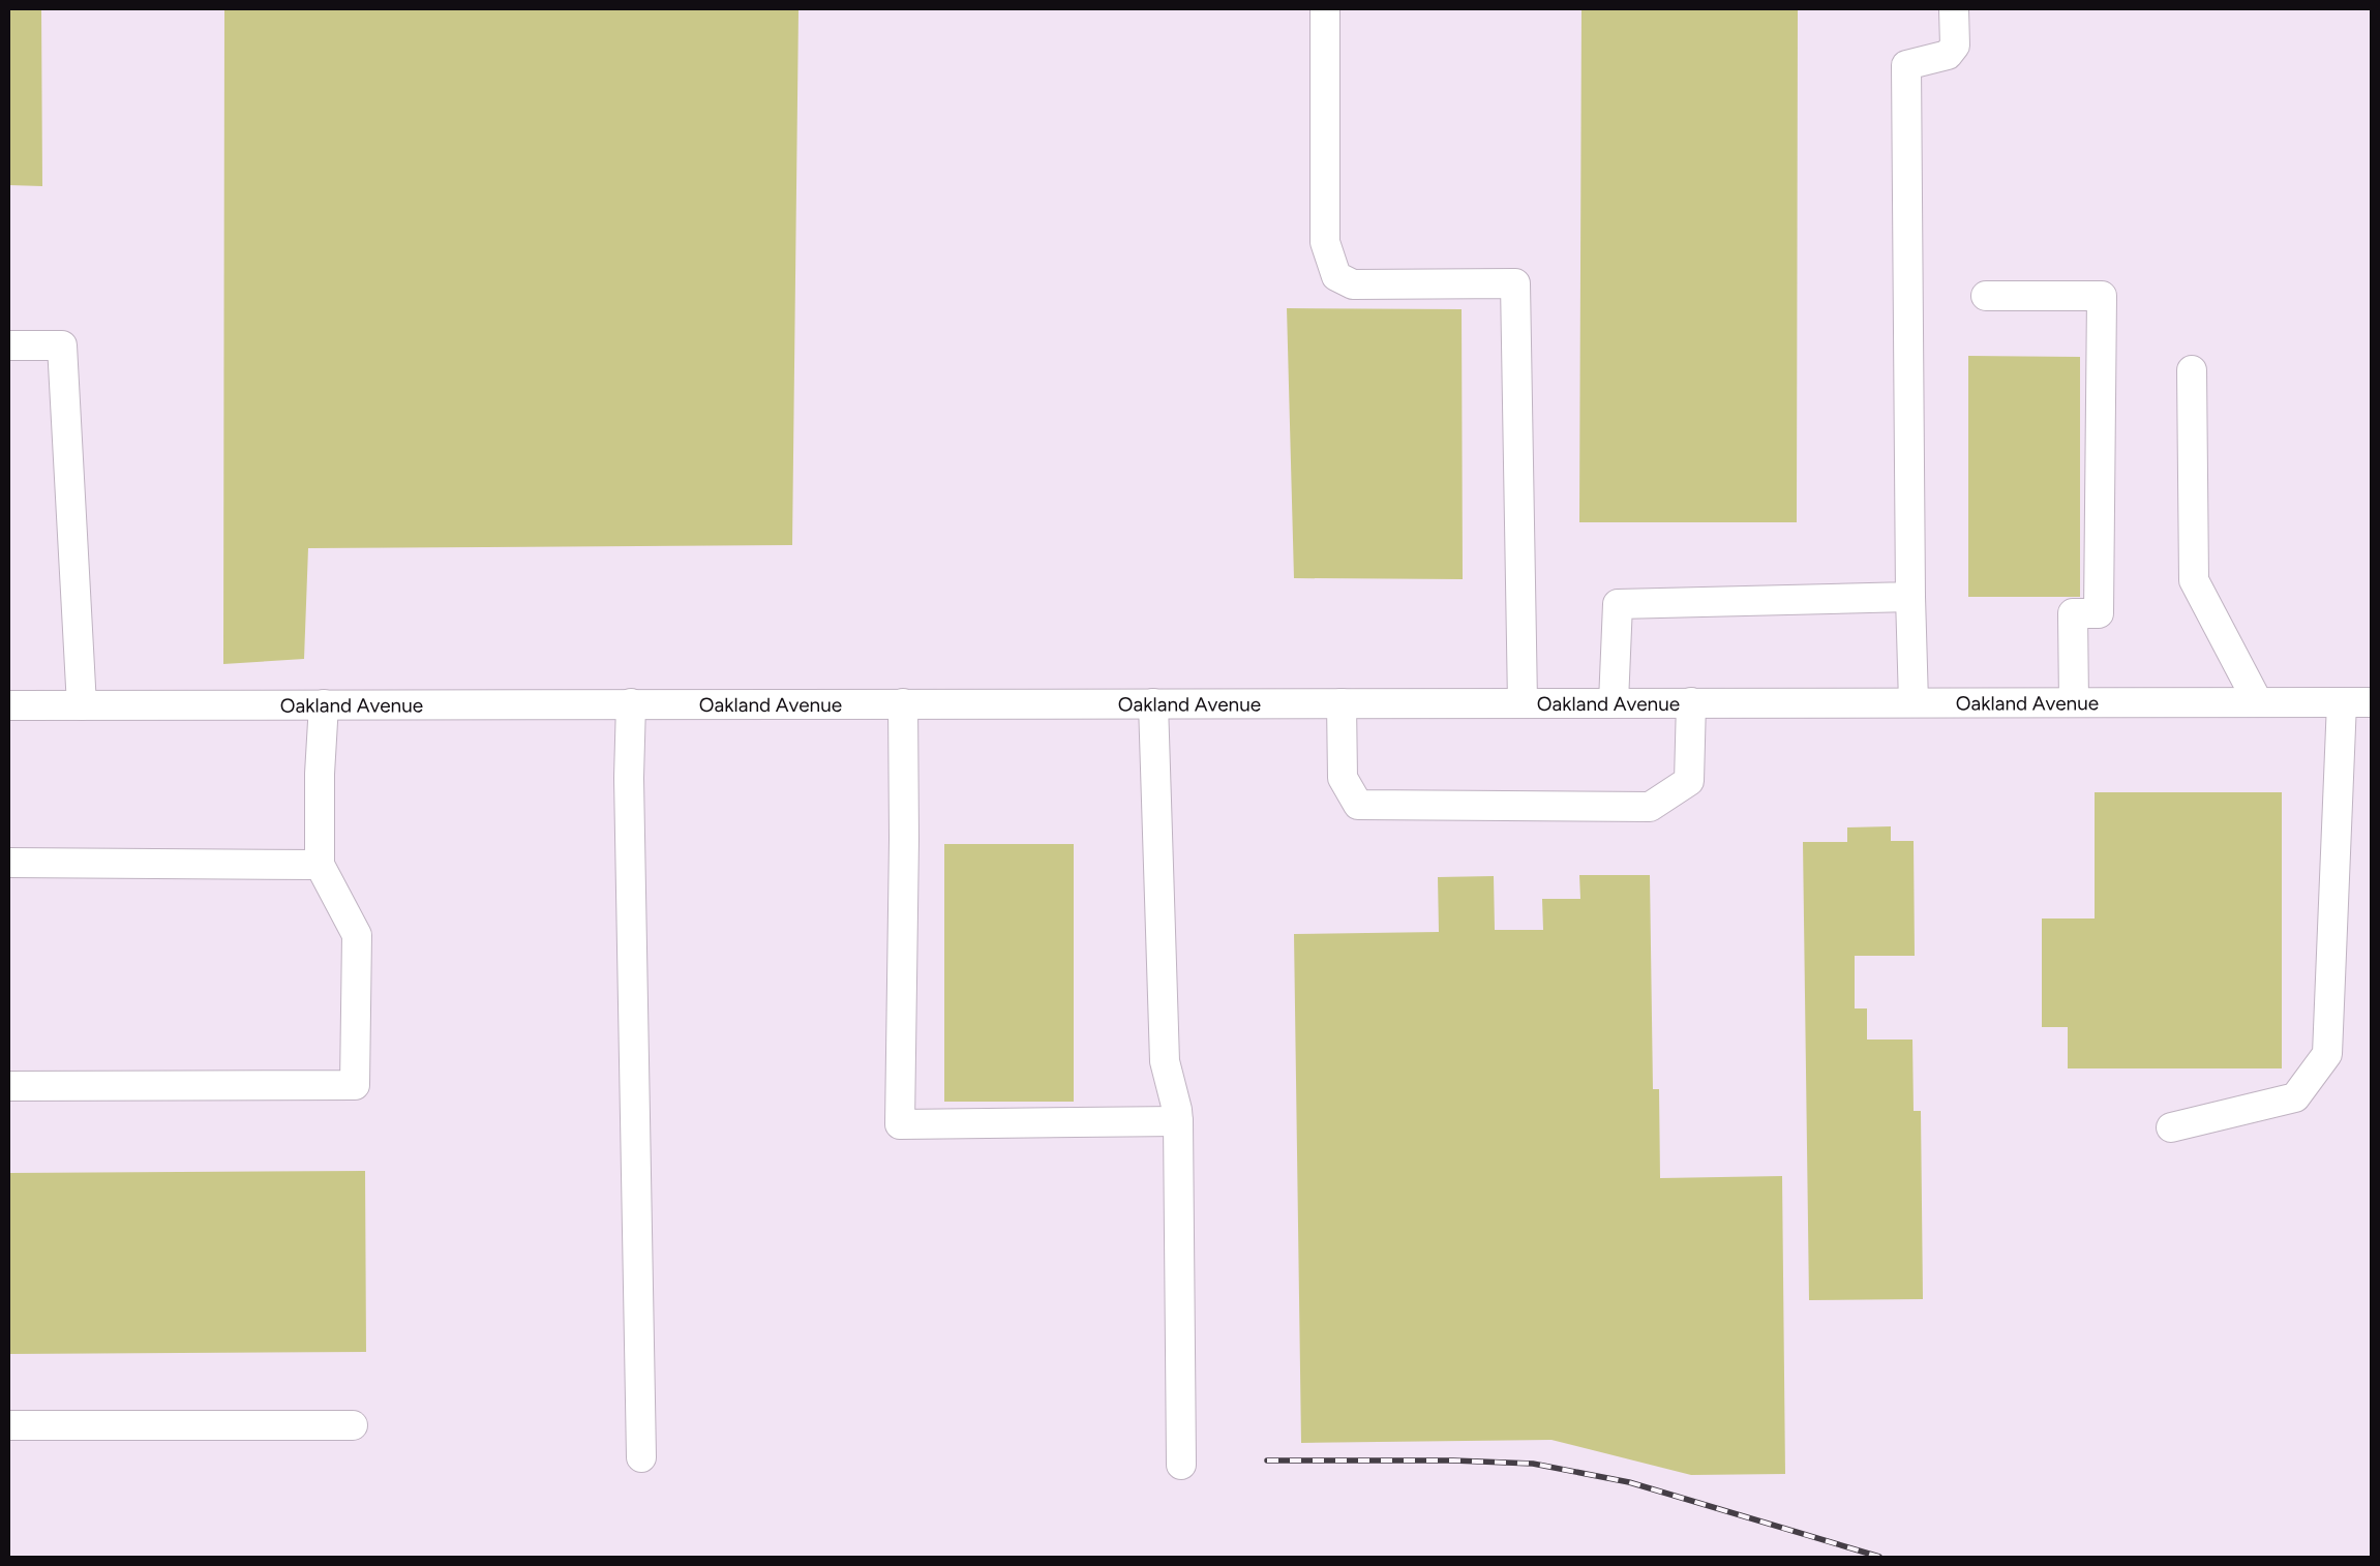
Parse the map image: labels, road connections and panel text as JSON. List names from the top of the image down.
{
  "streets": {
    "street": ["Oakland Avenue"]
  }
}
